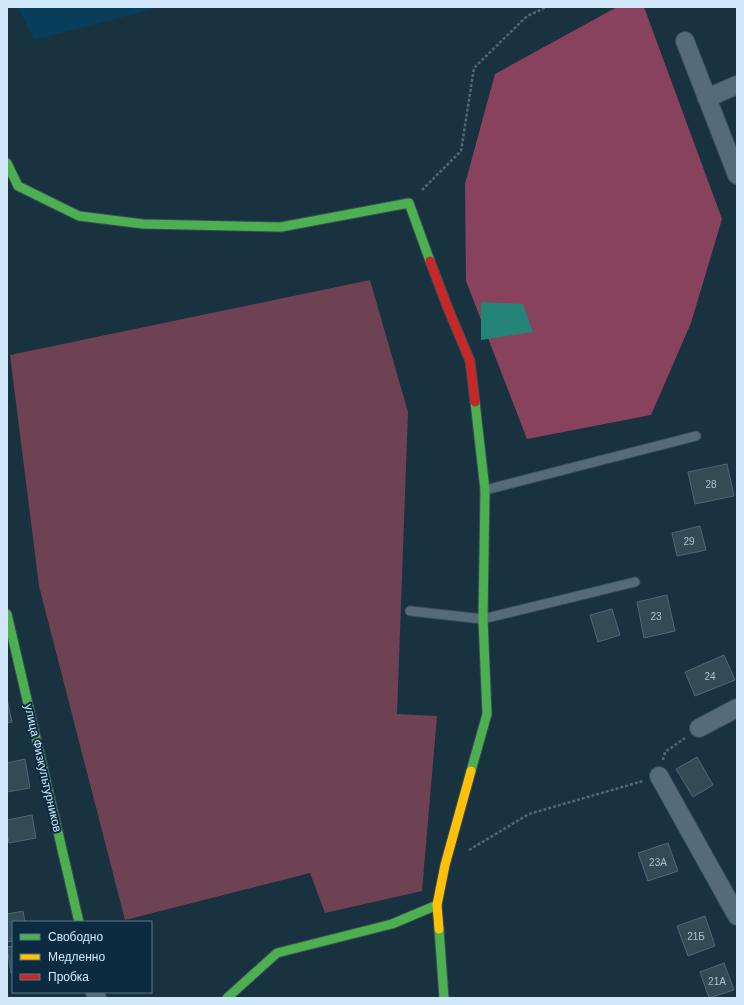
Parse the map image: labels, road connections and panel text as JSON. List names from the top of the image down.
{
  "streets": {
    "street": ["улица Физкультурников"]
  },
  "house_numbers": [
    "28",
    "29",
    "23",
    "24",
    "23А",
    "21Б",
    "21А"
  ],
  "legend": ["Свободно", "Медленно", "Пробка"]
}
